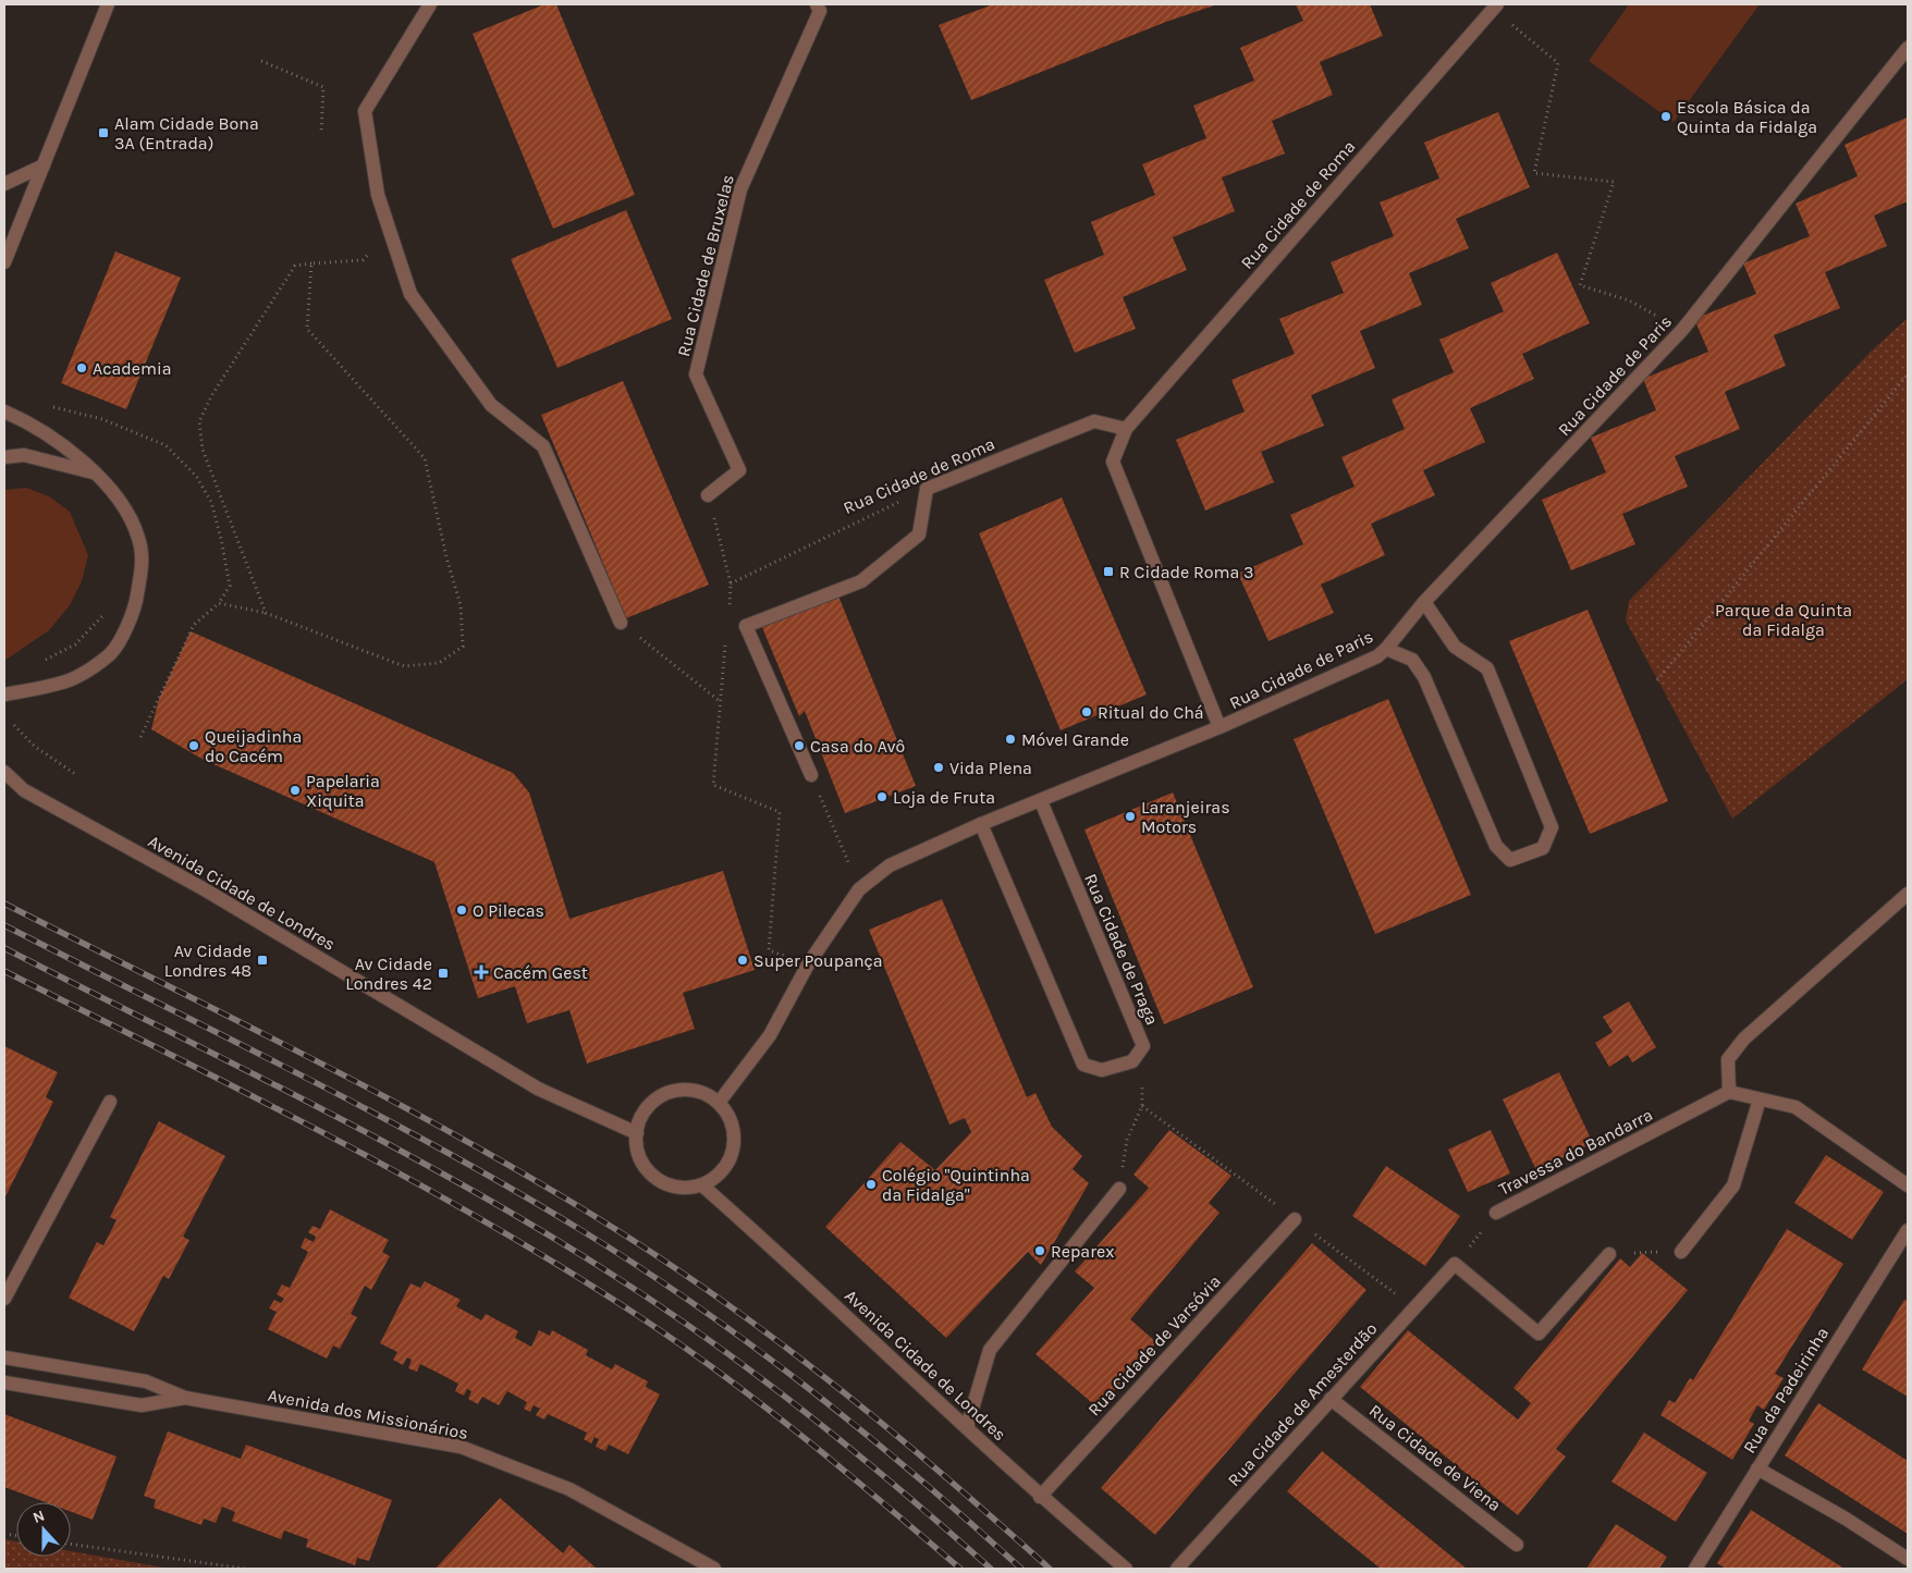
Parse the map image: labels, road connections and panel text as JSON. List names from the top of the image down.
{
  "streets": {
    "street": [
      "Rua Cidade de Roma",
      "Rua Cidade de Bruxelas",
      "Rua Cidade de Paris",
      "Avenida Cidade de Londres",
      "Rua Cidade de Praga",
      "Travessa do Bandarra",
      "Rua Cidade de Varsóvia",
      "Rua da Padeirinha",
      "Rua Cidade de Amesterdão",
      "Avenida dos Missionários",
      "Rua Cidade de Viena"
    ]
  },
  "crossings": [
    ["Rua Cidade de Roma", "Rua Cidade de Paris"],
    ["Rua Cidade de Paris", "Avenida Cidade de Londres"],
    ["Rua Cidade de Paris", "Rua Cidade de Praga"],
    ["Avenida Cidade de Londres", "Rua Cidade de Varsóvia"],
    ["Travessa do Bandarra", "Rua Cidade de Amesterdão"],
    ["Rua Cidade de Amesterdão", "Rua Cidade de Viena"]
  ],
  "parks": ["Parque da Quinta da Fidalga"],
  "places": {
    "other": [
      "Escola Básica da Quinta da Fidalga",
      "Academia",
      "Ritual do Chá",
      "Móvel Grande",
      "Queijadinha do Cacém",
      "Casa do Avô",
      "Vida Plena",
      "Papelaria Xiquita",
      "Loja de Fruta",
      "Laranjeiras Motors",
      "O Pilecas",
      "Super Poupança",
      "Colégio \"Quintinha da Fidalga\"",
      "Reparex"
    ],
    "transit": [
      "Alam Cidade Bona 3A (Entrada)",
      "R Cidade Roma 3",
      "Av Cidade Londres 48",
      "Av Cidade Londres 42"
    ],
    "health": ["Cacém Gest"]
  },
  "north": "top"
}
